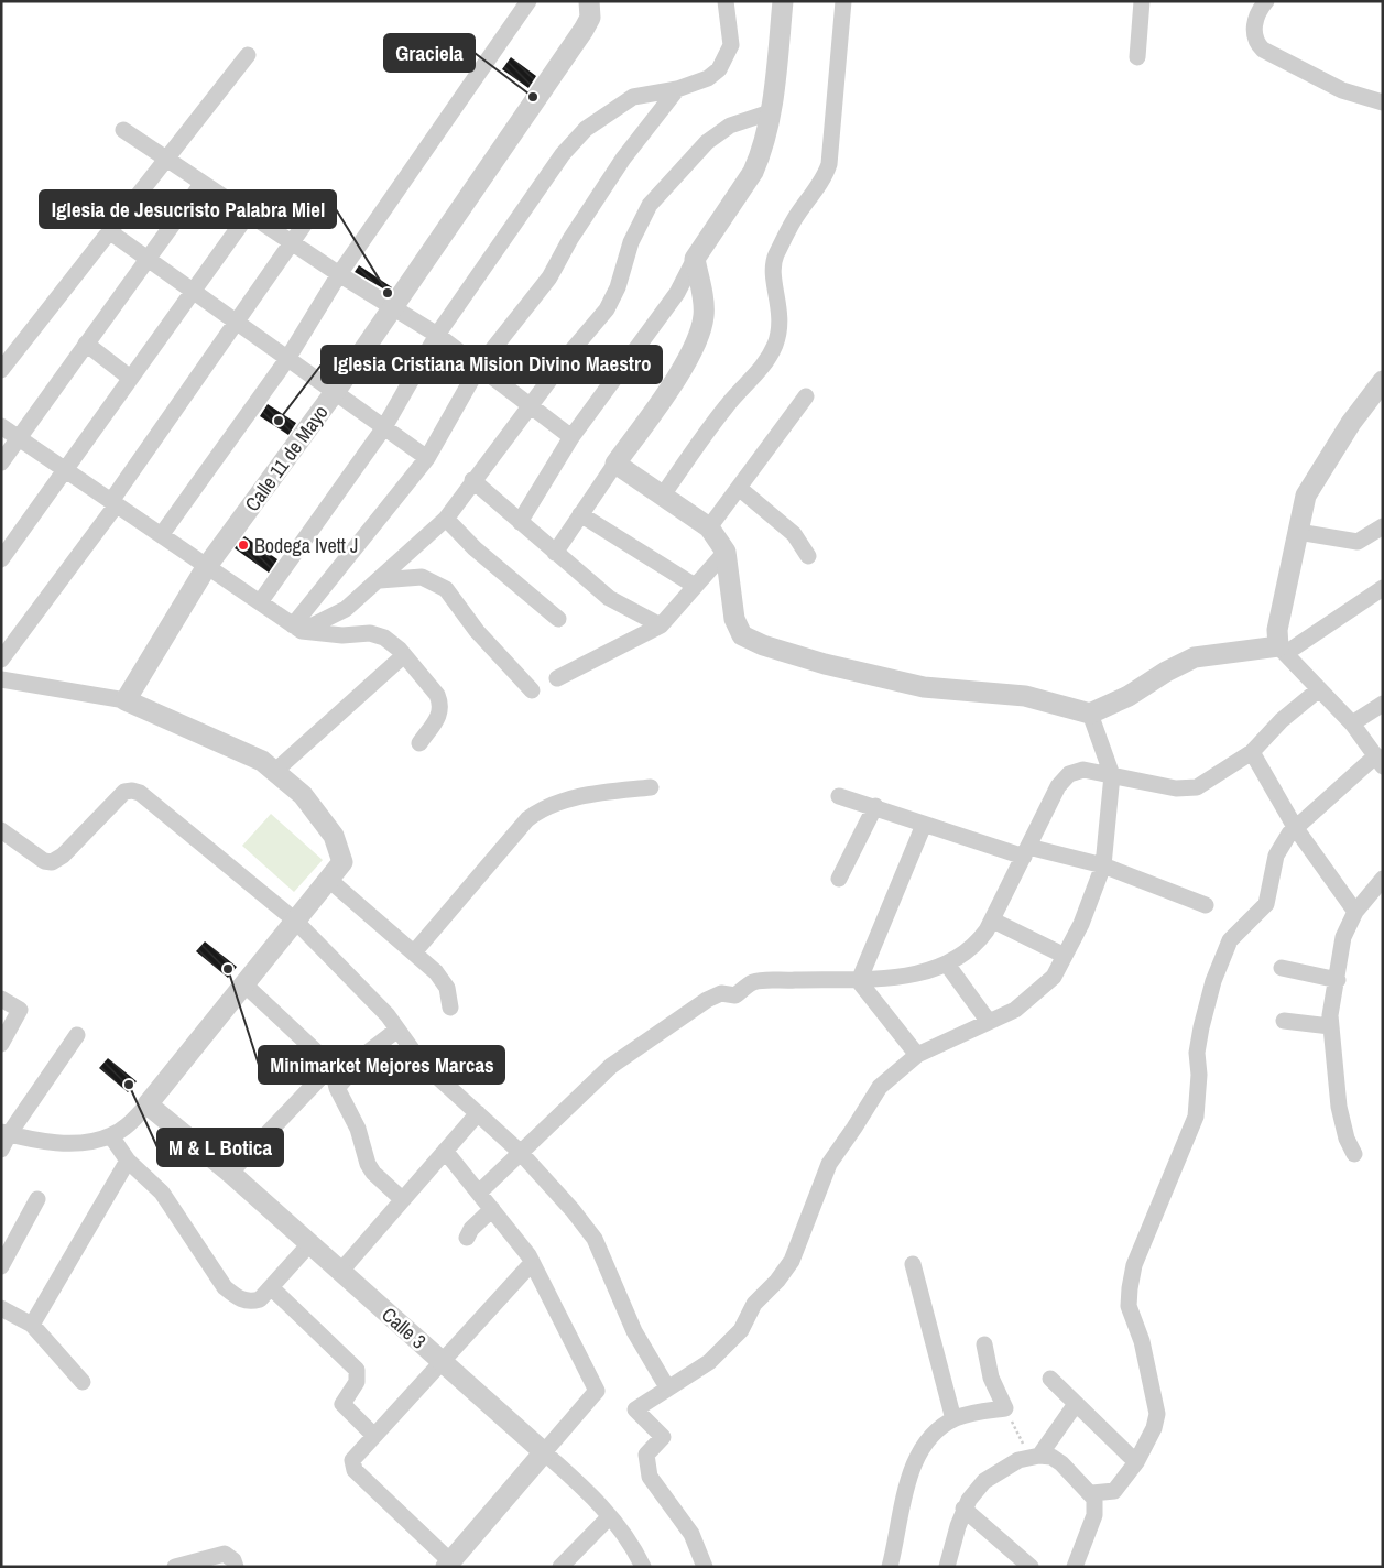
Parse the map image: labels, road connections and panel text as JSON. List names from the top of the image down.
{
  "streets": {
    "street": ["Calle 11 de Mayo", "Calle 3"]
  },
  "places": [
    "Graciela",
    "Iglesia de Jesucristo Palabra Miel",
    "Iglesia Cristiana Mision Divino Maestro",
    "Bodega Ivett J",
    "Minimarket Mejores Marcas",
    "M & L Botica"
  ]
}
